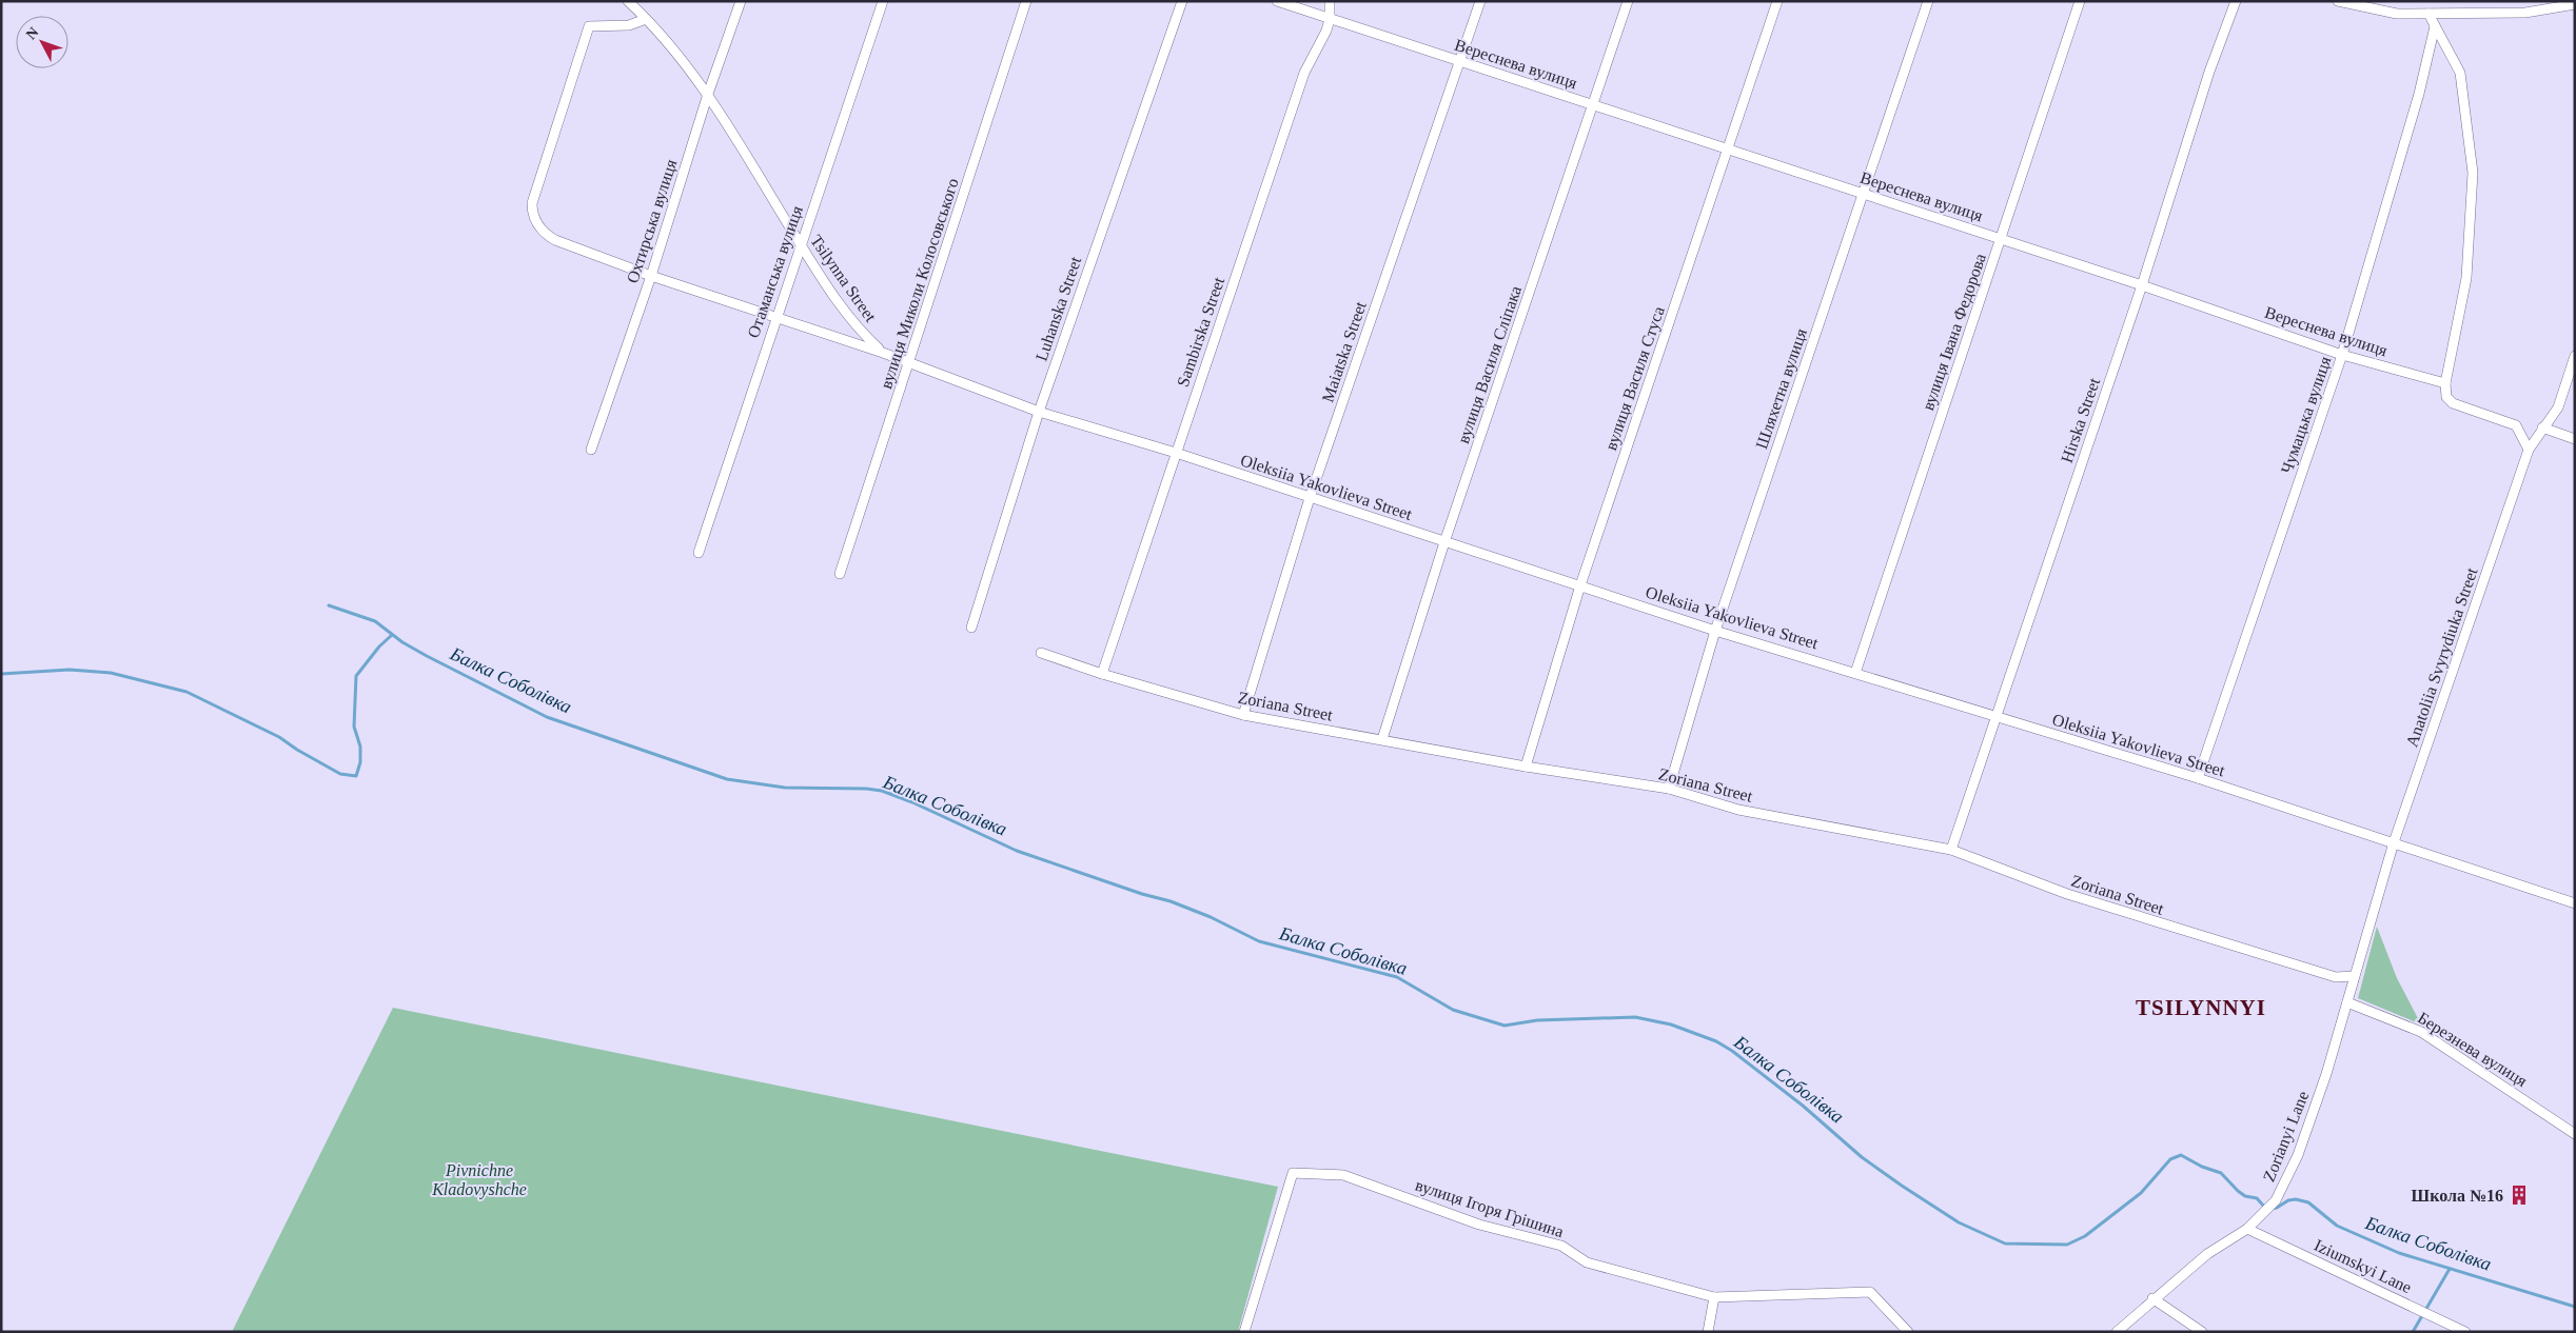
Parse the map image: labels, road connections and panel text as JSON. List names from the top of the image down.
{
  "streets": {
    "street": [
      "Вереснева вулиця",
      "Охтирська вулиця",
      "Отаманська вулиця",
      "Tsilynna Street",
      "вулиця Миколи Колосовського",
      "Luhanska Street",
      "Sambirska Street",
      "вулиця Івана Федорова",
      "Maiatska Street",
      "вулиця Василя Сліпака",
      "вулиця Василя Стуса",
      "Шляхетна вулиця",
      "Чумацька вулиця",
      "Hirska Street",
      "Oleksiia Yakovlieva Street",
      "Anatoliia Svyrydiuka Street",
      "Zoriana Street",
      "Березнева вулиця",
      "Zorianyi Lane",
      "вулиця Ігоря Грішина",
      "Iziumskyi Lane"
    ]
  },
  "crossings": [
    ["Вереснева вулиця", "Sambirska Street"],
    ["Вереснева вулиця", "вулиця Івана Федорова"],
    ["Вереснева вулиця", "Maiatska Street"],
    ["Вереснева вулиця", "вулиця Василя Сліпака"],
    ["Вереснева вулиця", "вулиця Василя Стуса"],
    ["Вереснева вулиця", "Шляхетна вулиця"],
    ["Вереснева вулиця", "Чумацька вулиця"],
    ["Вереснева вулиця", "Hirska Street"],
    ["Охтирська вулиця", "Tsilynna Street"],
    ["Отаманська вулиця", "Tsilynna Street"],
    ["Tsilynna Street", "Oleksiia Yakovlieva Street"],
    ["вулиця Миколи Колосовського", "Oleksiia Yakovlieva Street"],
    ["Luhanska Street", "Oleksiia Yakovlieva Street"],
    ["Sambirska Street", "Oleksiia Yakovlieva Street"],
    ["Sambirska Street", "Zoriana Street"],
    ["вулиця Івана Федорова", "Oleksiia Yakovlieva Street"],
    ["Maiatska Street", "Oleksiia Yakovlieva Street"],
    ["Maiatska Street", "Zoriana Street"],
    ["вулиця Василя Сліпака", "Oleksiia Yakovlieva Street"],
    ["вулиця Василя Сліпака", "Zoriana Street"],
    ["вулиця Василя Стуса", "Oleksiia Yakovlieva Street"],
    ["вулиця Василя Стуса", "Zoriana Street"],
    ["Шляхетна вулиця", "Oleksiia Yakovlieva Street"],
    ["Шляхетна вулиця", "Zoriana Street"],
    ["Чумацька вулиця", "Oleksiia Yakovlieva Street"],
    ["Hirska Street", "Oleksiia Yakovlieva Street"],
    ["Hirska Street", "Zoriana Street"],
    ["Oleksiia Yakovlieva Street", "Anatoliia Svyrydiuka Street"],
    ["Anatoliia Svyrydiuka Street", "Zoriana Street"],
    ["Anatoliia Svyrydiuka Street", "Zorianyi Lane"],
    ["Zoriana Street", "Zorianyi Lane"],
    ["Березнева вулиця", "Zorianyi Lane"],
    ["Zorianyi Lane", "Iziumskyi Lane"]
  ],
  "districts": ["TSILYNNYI"],
  "water": ["Балка Соболівка"],
  "parks": ["Pivnichne Kladovyshche"],
  "places": {
    "building": ["Школа №16"]
  },
  "north": "top left"
}
